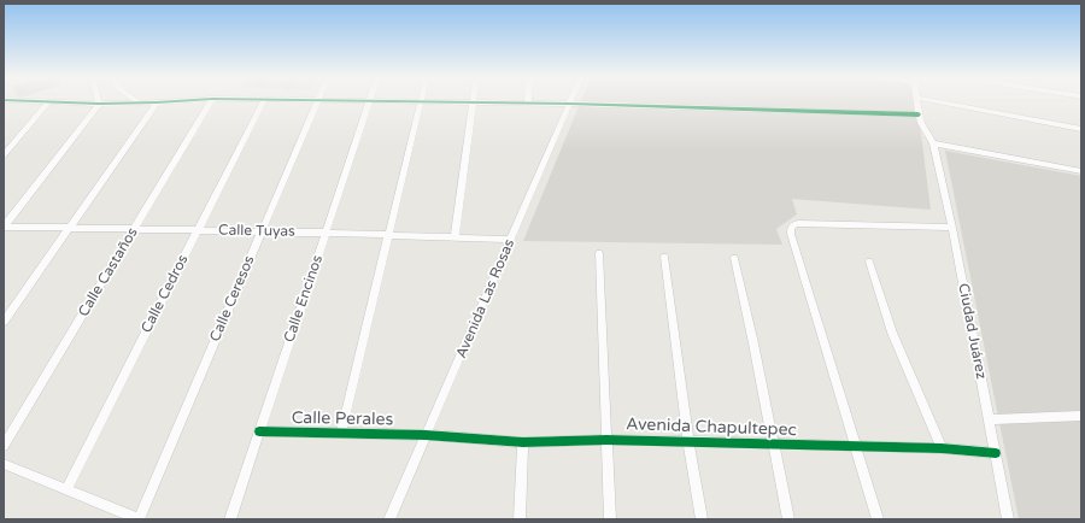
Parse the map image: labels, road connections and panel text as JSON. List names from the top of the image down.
{
  "streets": {
    "street": [
      "Calle Tuyas",
      "Calle Castaños",
      "Calle Cedros",
      "Calle Ceresos",
      "Calle Encinos",
      "Avenida Las Rosas",
      "Ciudad Juárez",
      "Calle Perales",
      "Avenida Chapultepec"
    ]
  },
  "crossings": [
    ["Calle Tuyas", "Calle Castaños"],
    ["Calle Tuyas", "Calle Cedros"],
    ["Calle Tuyas", "Calle Ceresos"],
    ["Calle Tuyas", "Calle Encinos"],
    ["Calle Tuyas", "Avenida Las Rosas"],
    ["Calle Encinos", "Calle Perales"],
    ["Avenida Las Rosas", "Calle Perales"],
    ["Avenida Las Rosas", "Avenida Chapultepec"],
    ["Ciudad Juárez", "Avenida Chapultepec"],
    ["Calle Perales", "Avenida Chapultepec"]
  ]
}
